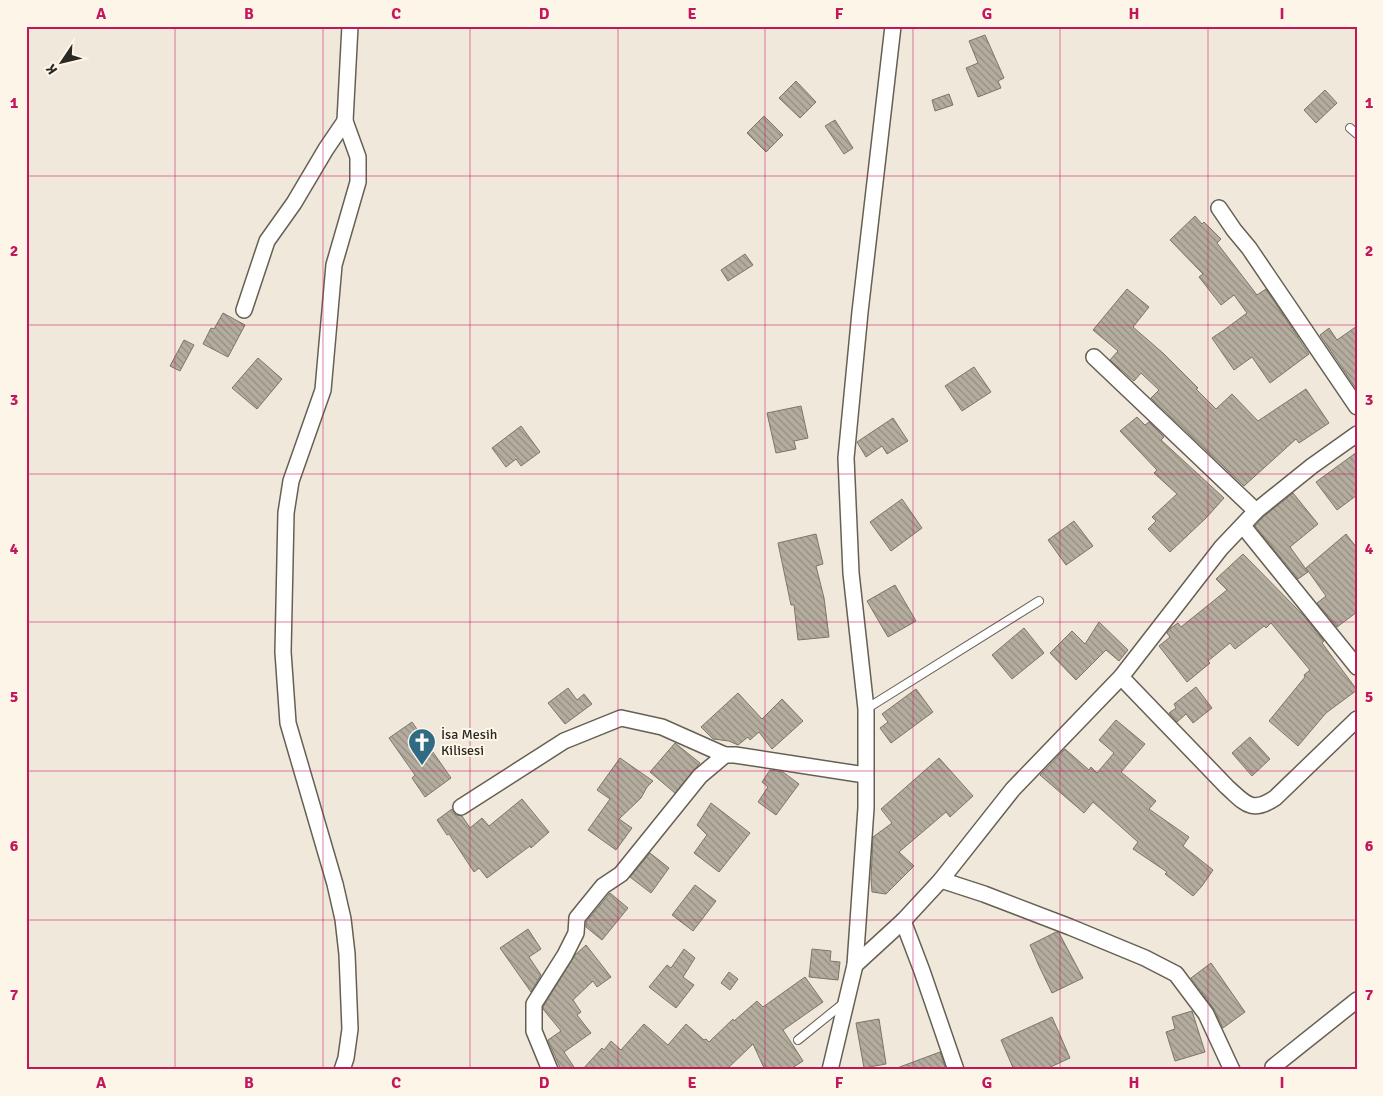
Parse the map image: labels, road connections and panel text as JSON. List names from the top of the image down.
{
  "places": {
    "church": ["İsa Mesih Kilisesi"]
  },
  "north": "bottom left",
  "grid": {
    "columns": [
      "A",
      "B",
      "C",
      "D",
      "E",
      "F",
      "G",
      "H",
      "I"
    ],
    "rows": [
      "1",
      "2",
      "3",
      "4",
      "5",
      "6",
      "7"
    ]
  }
}
